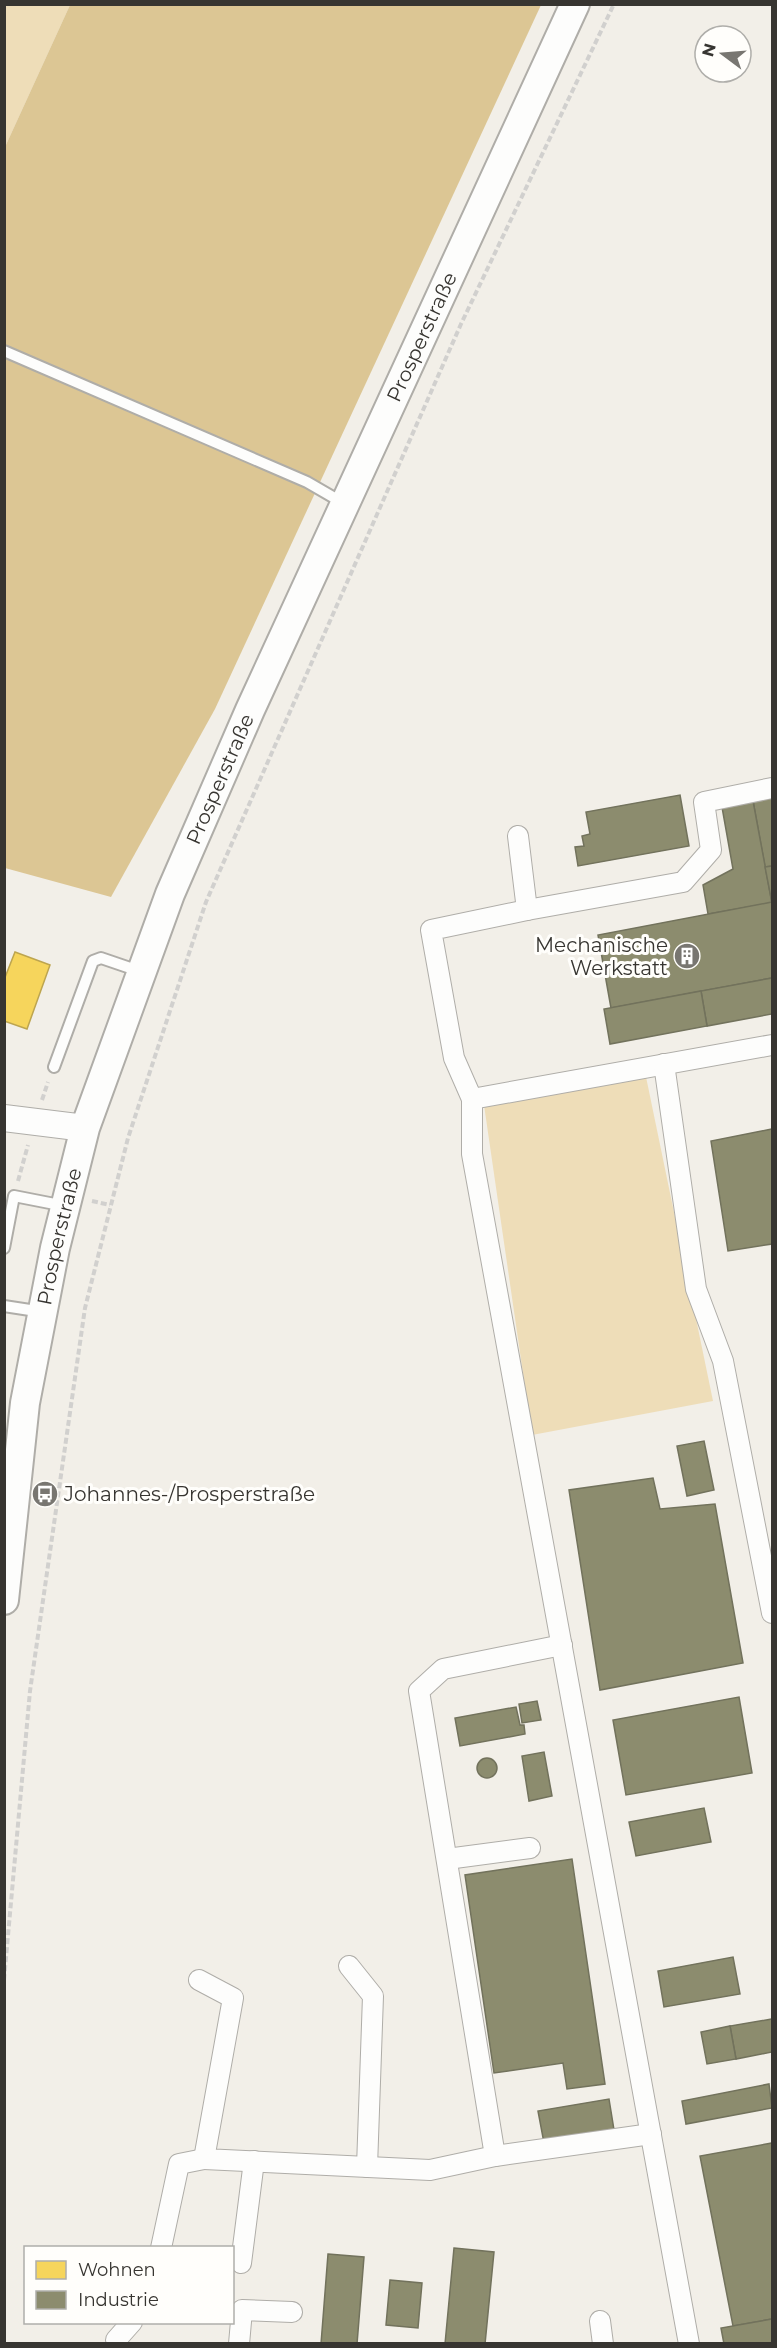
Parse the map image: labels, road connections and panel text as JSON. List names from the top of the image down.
{
  "streets": {
    "main road": ["Prosperstraße"]
  },
  "places": {
    "building": ["Mechanische Werkstatt"],
    "bus stop": ["Johannes-/Prosperstraße"]
  },
  "legend": ["Wohnen", "Industrie"],
  "north": "left"
}
